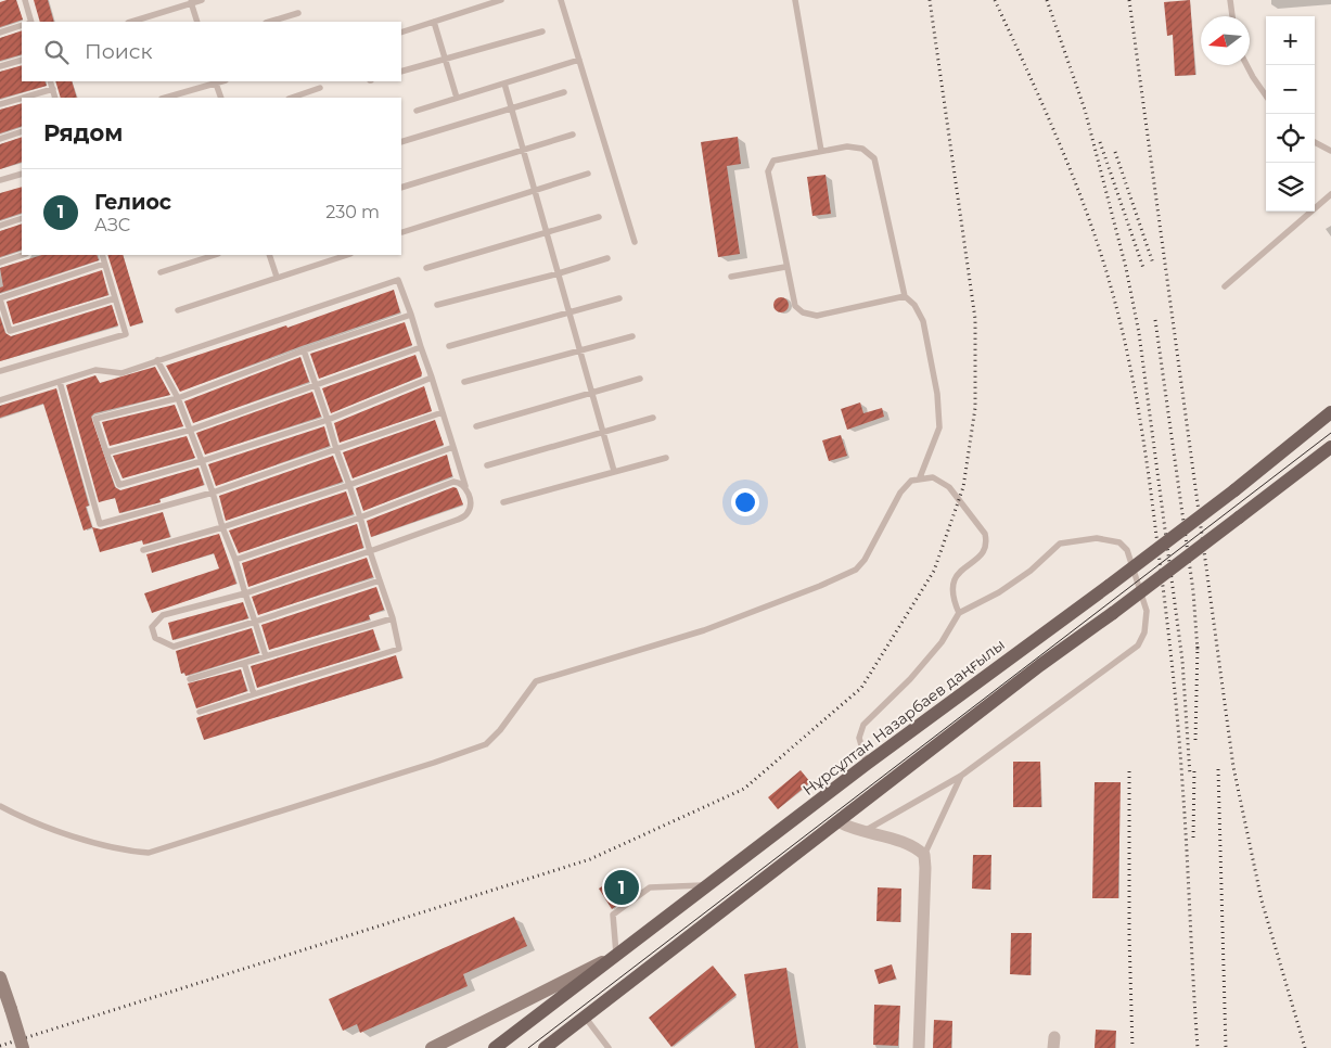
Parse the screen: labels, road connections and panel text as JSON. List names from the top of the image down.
{
  "streets": {
    "main road": ["Нұрсұлтан Назарбаев даңғылы"]
  },
  "north": "left",
  "page": {
    "map_buttons": ["+", "−"],
    "search": "Поиск",
    "heading": "Рядом",
    "list": [
      {
        "mark": "1",
        "name": "Гелиос",
        "note": "АЗС",
        "value": "230 m"
      }
    ],
    "pins": "1"
  }
}
